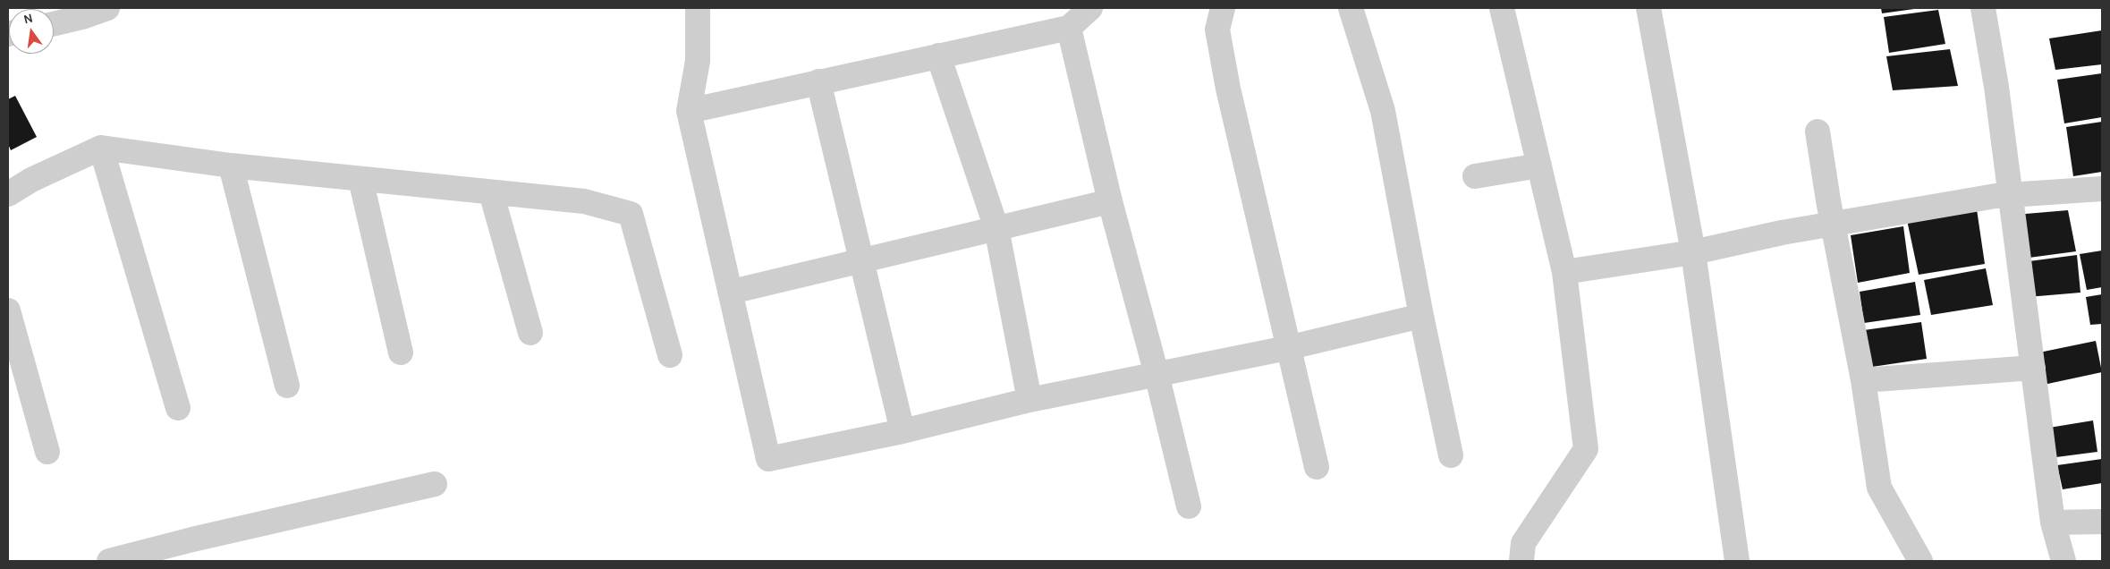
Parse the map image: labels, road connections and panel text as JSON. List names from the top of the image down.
{
  "north": "top"
}
